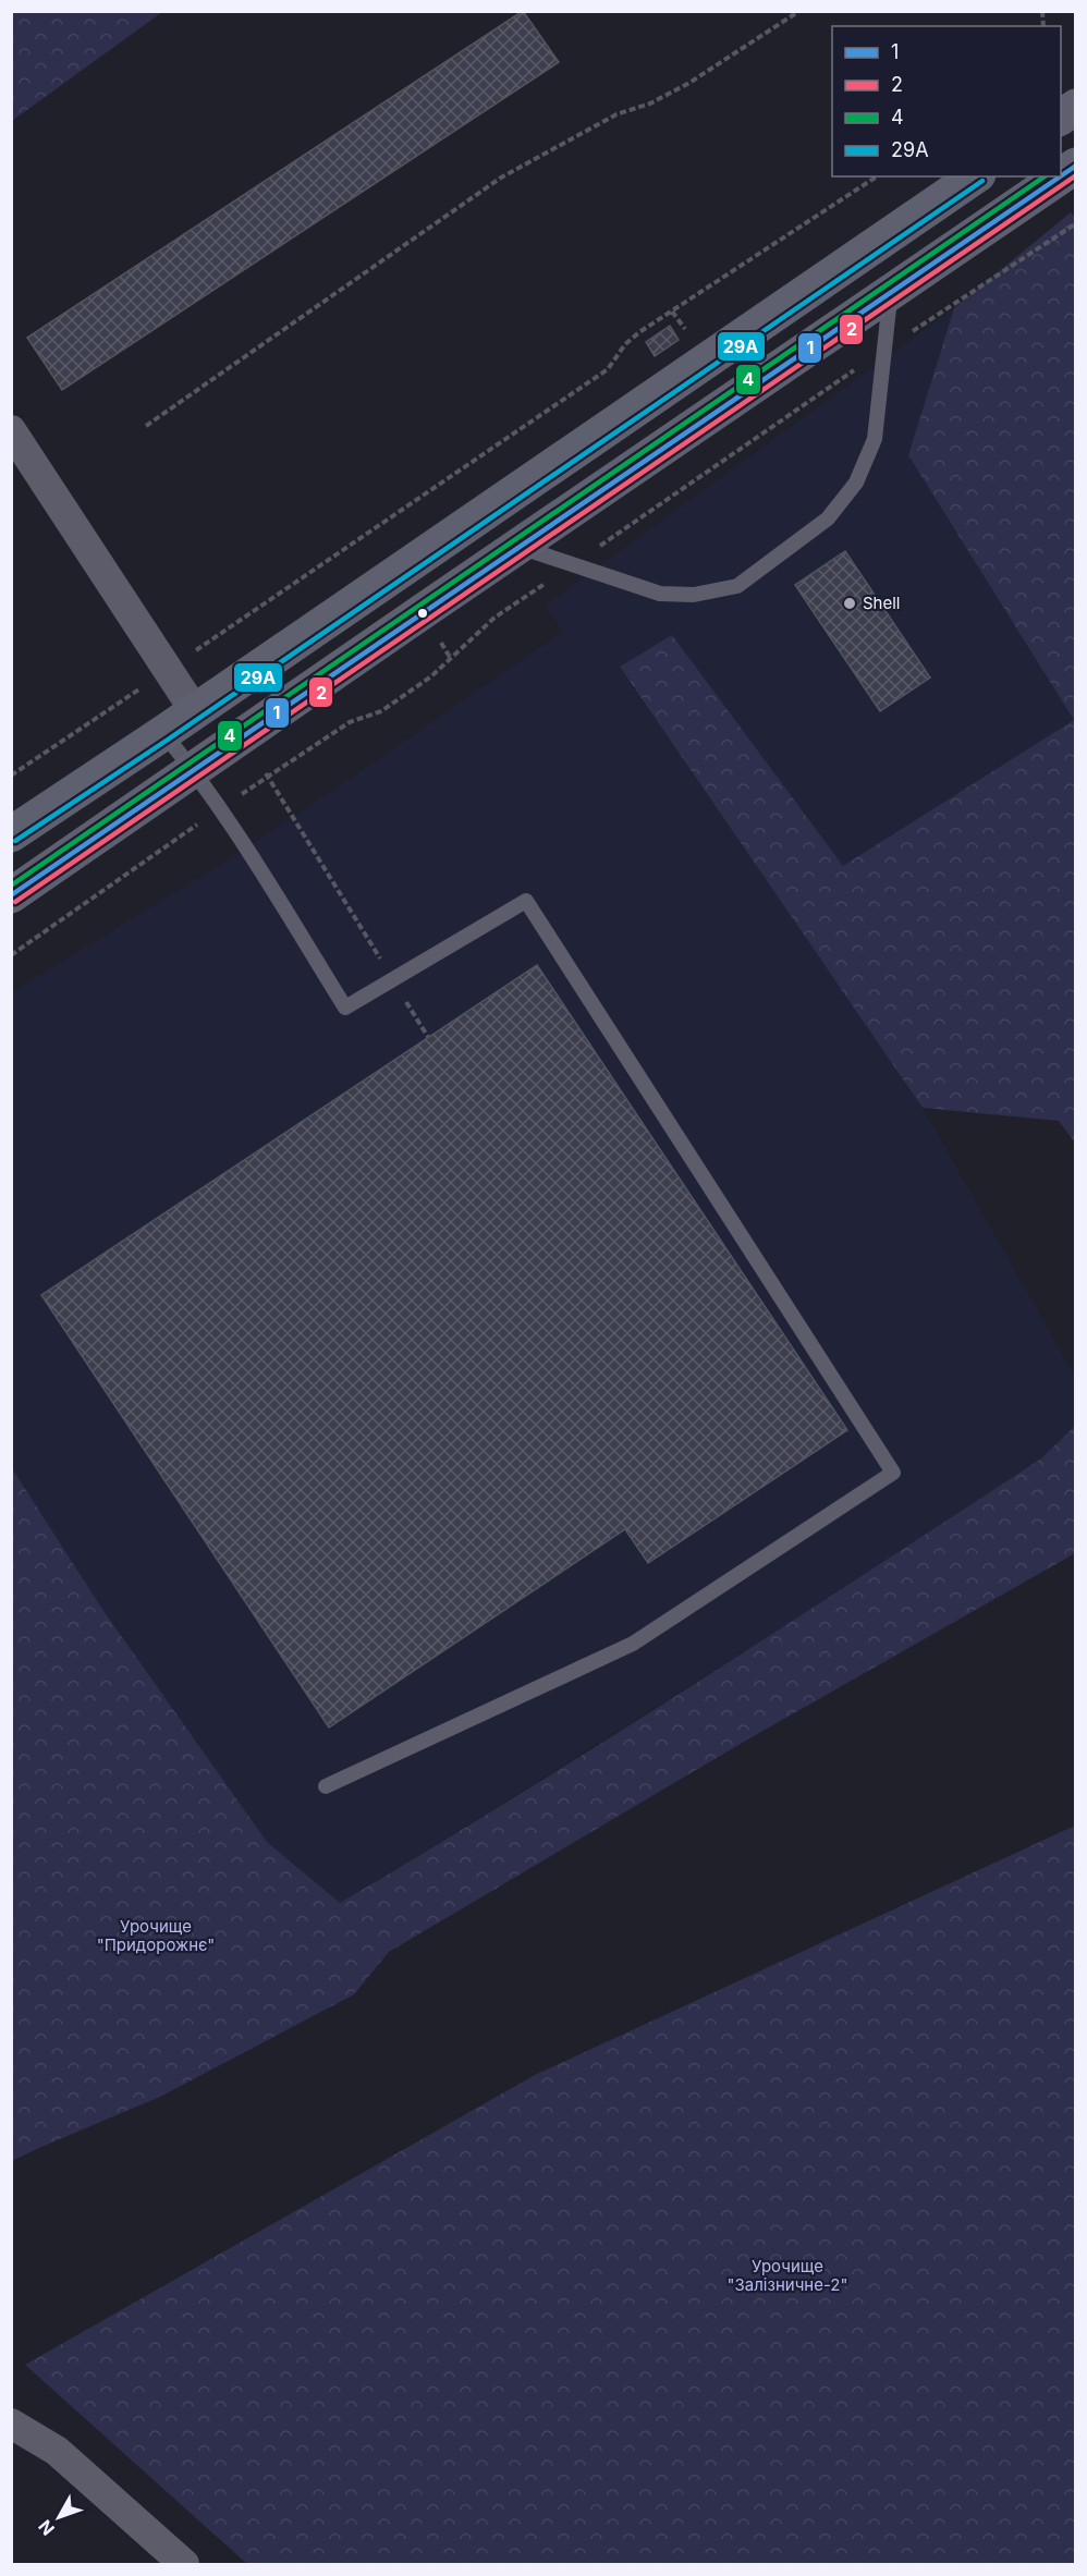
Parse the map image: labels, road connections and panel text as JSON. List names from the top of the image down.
{
  "parks": ["Урочище \"Придорожнє\"", "Урочище \"Залізничне-2\""],
  "places": ["Shell"],
  "lines": [
    "transit line 1",
    "transit line 2",
    "transit line 4",
    "transit line 29A"
  ],
  "legend": [
    "1",
    "2",
    "4",
    "29A"
  ],
  "north": "bottom left"
}
